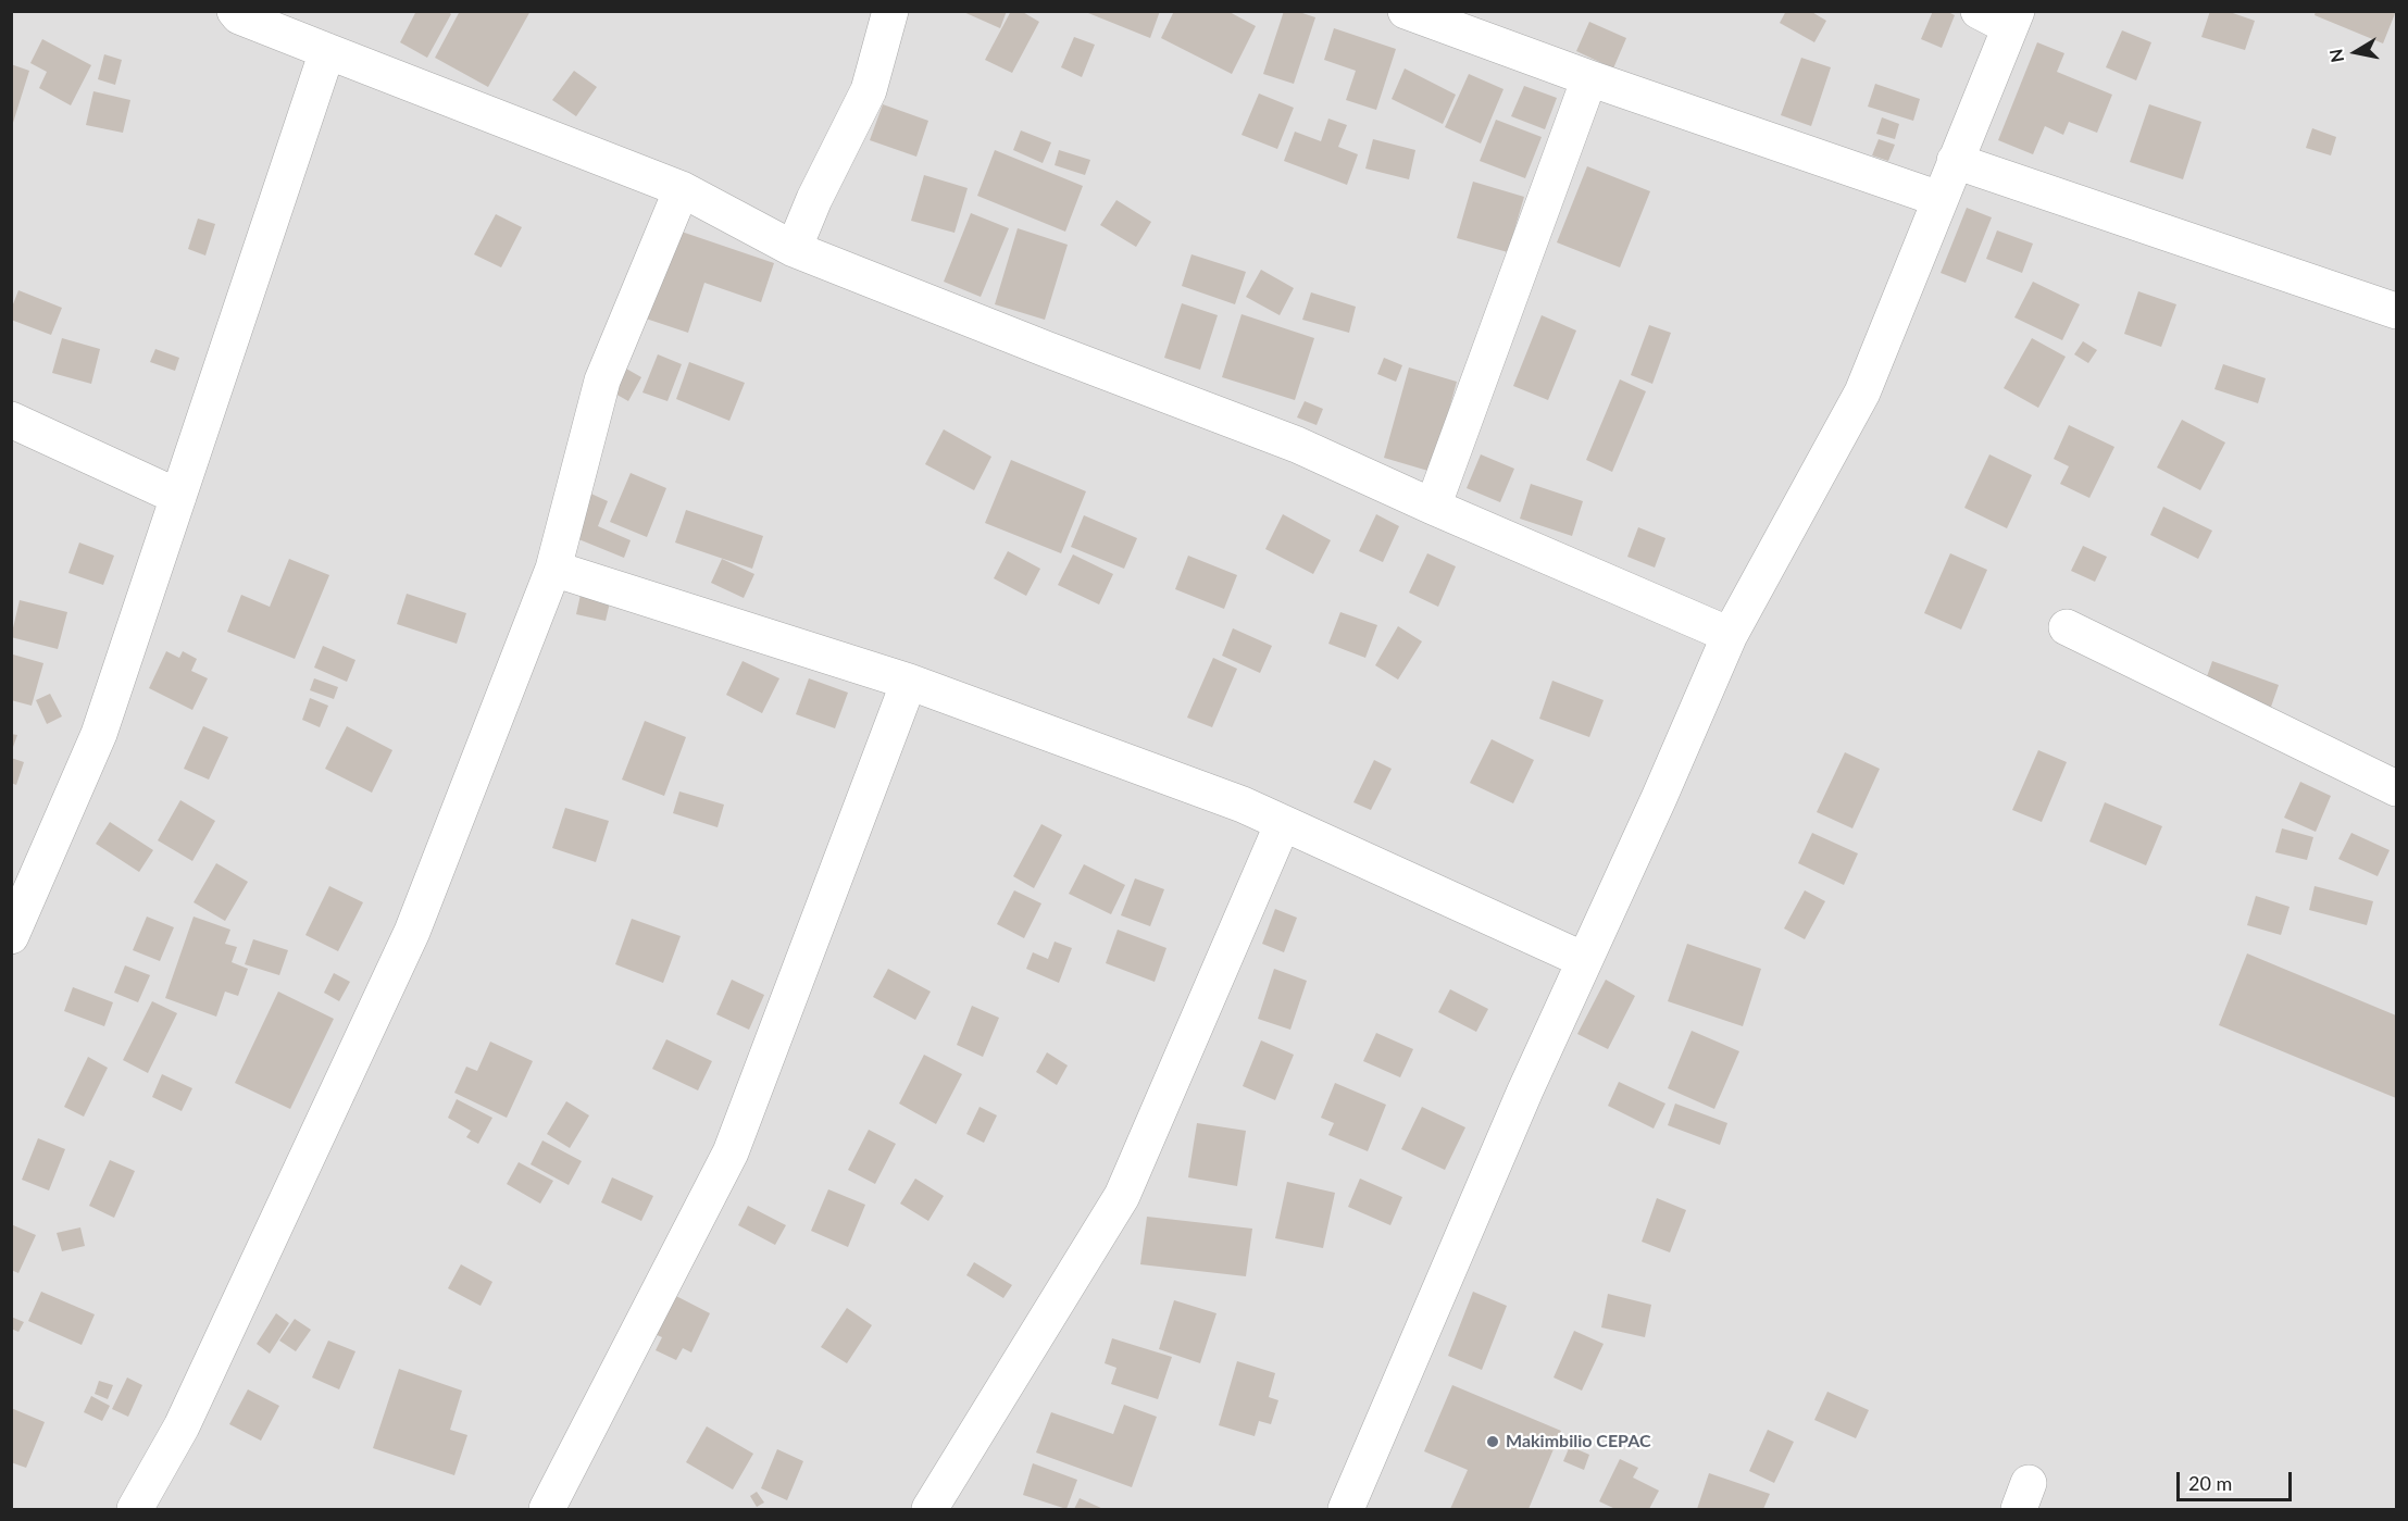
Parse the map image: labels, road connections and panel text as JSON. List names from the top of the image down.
{
  "places": ["Makimbilio CEPAC"],
  "scale_bar": "20 m",
  "north": "left"
}
